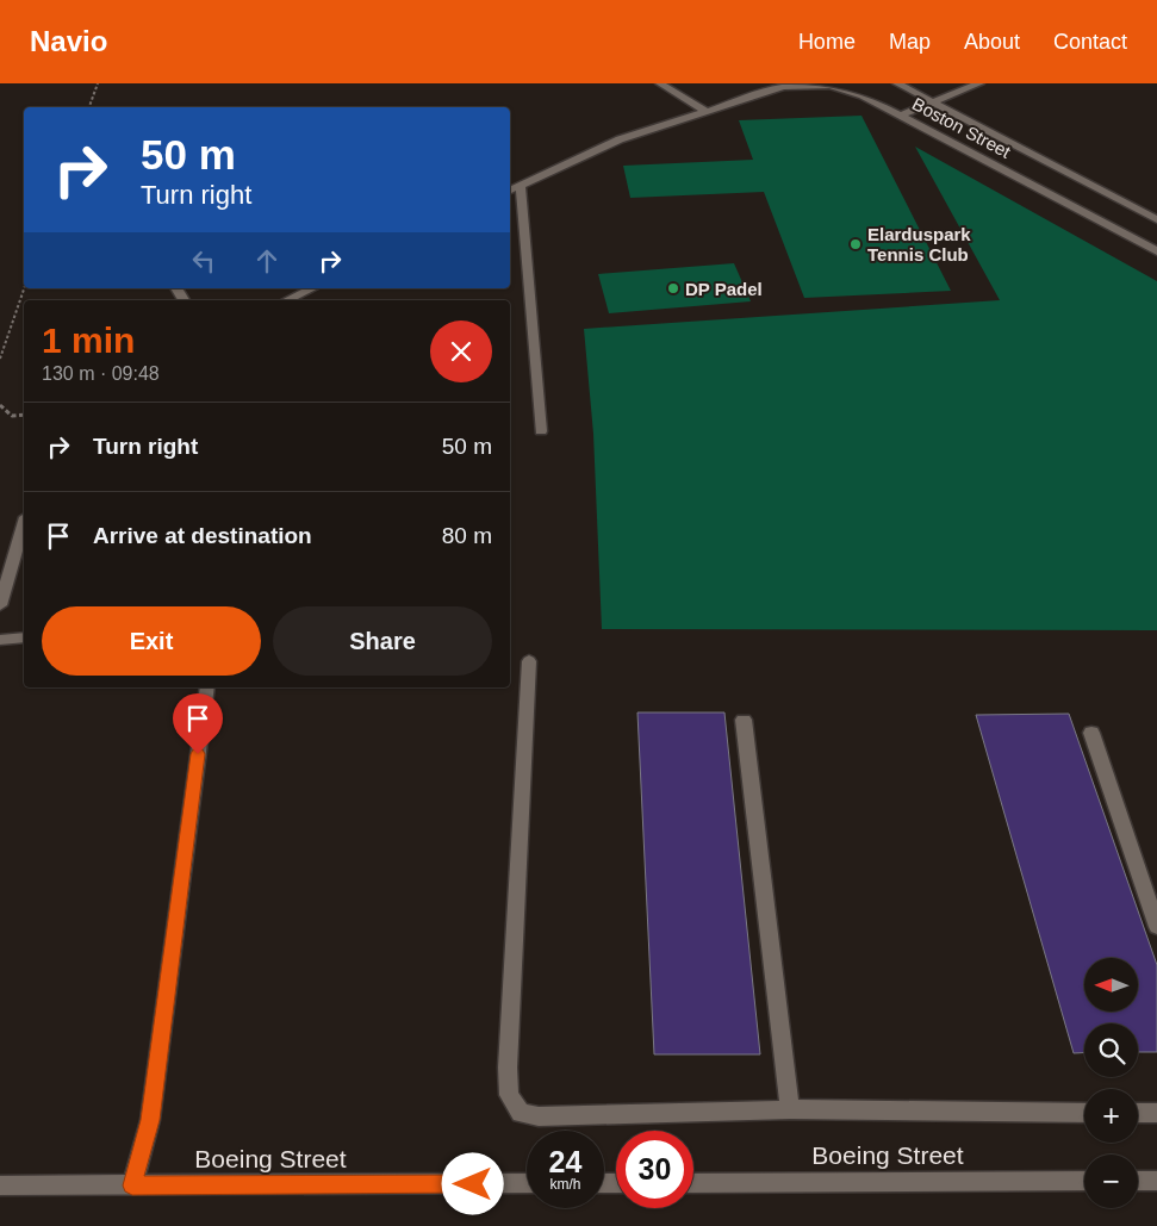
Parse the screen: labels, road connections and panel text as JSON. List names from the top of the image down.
{
  "streets": {
    "street": ["Boston Street", "Boeing Street"]
  },
  "places": ["Elarduspark Tennis Club", "DP Padel"],
  "north": "left",
  "page": {
    "header": "Navio",
    "nav": [
      "Home",
      "Map",
      "About",
      "Contact"
    ],
    "turn": ["50 m", "Turn right"],
    "heading": ["1 min", "130 m · 09:48"],
    "list": [
      {
        "name": "Turn right",
        "value": "50 m"
      },
      {
        "name": "Arrive at destination",
        "value": "80 m"
      }
    ],
    "buttons": ["Exit", "Share"],
    "map_buttons": ["+", "−"],
    "speed": "24 km/h",
    "limit": "30"
  }
}
